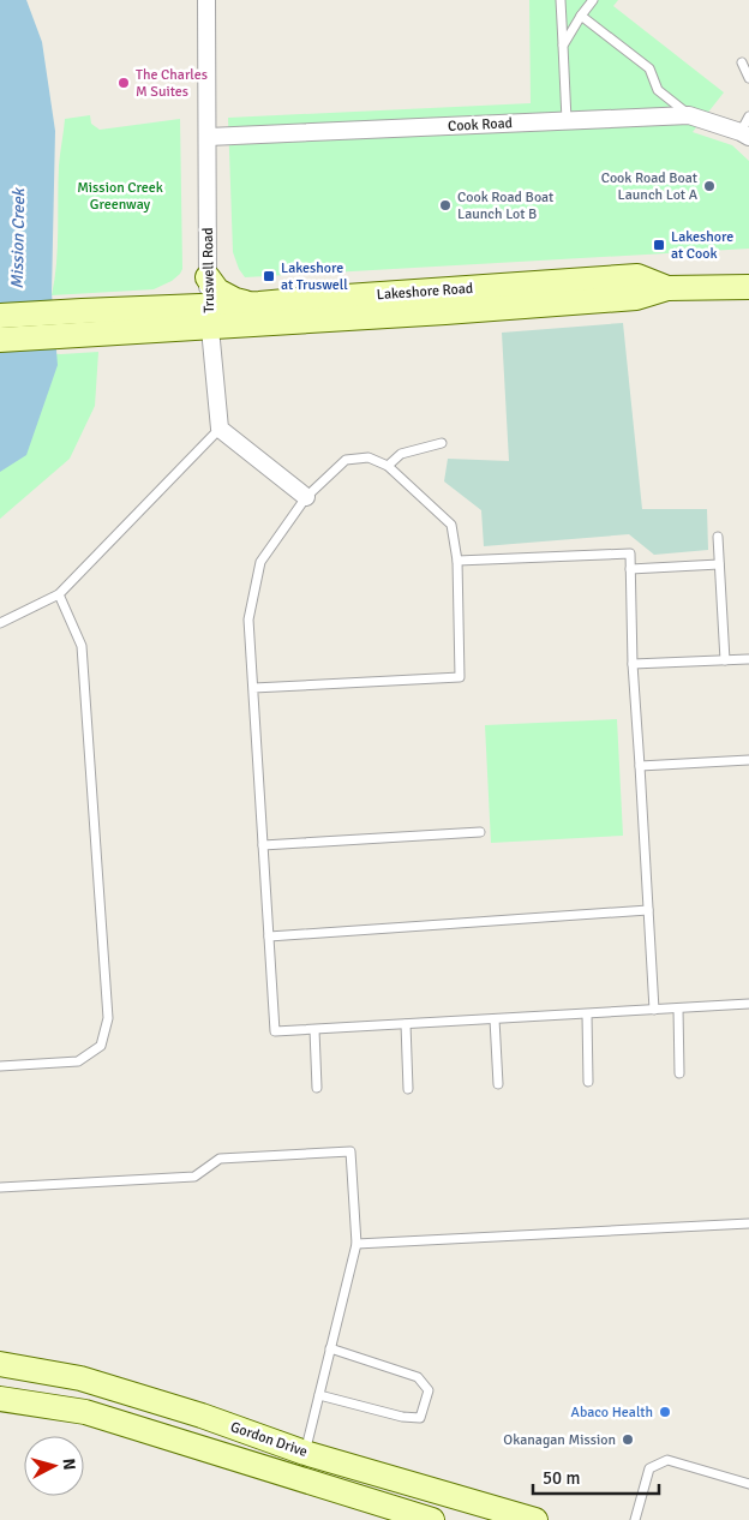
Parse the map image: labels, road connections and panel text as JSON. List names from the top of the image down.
{
  "streets": {
    "main road": ["Lakeshore Road", "Gordon Drive"],
    "street": ["Cook Road", "Truswell Road"]
  },
  "crossings": [
    ["Cook Road", "Truswell Road"],
    ["Truswell Road", "Lakeshore Road"]
  ],
  "water": ["Mission Creek"],
  "parks": ["Mission Creek Greenway"],
  "places": {
    "other": [
      "The Charles M Suites",
      "Cook Road Boat Launch Lot A",
      "Cook Road Boat Launch Lot B",
      "Abaco Health",
      "Okanagan Mission"
    ],
    "transit": ["Lakeshore at Cook", "Lakeshore at Truswell"]
  },
  "scale_bar": "50 m",
  "north": "right"
}
